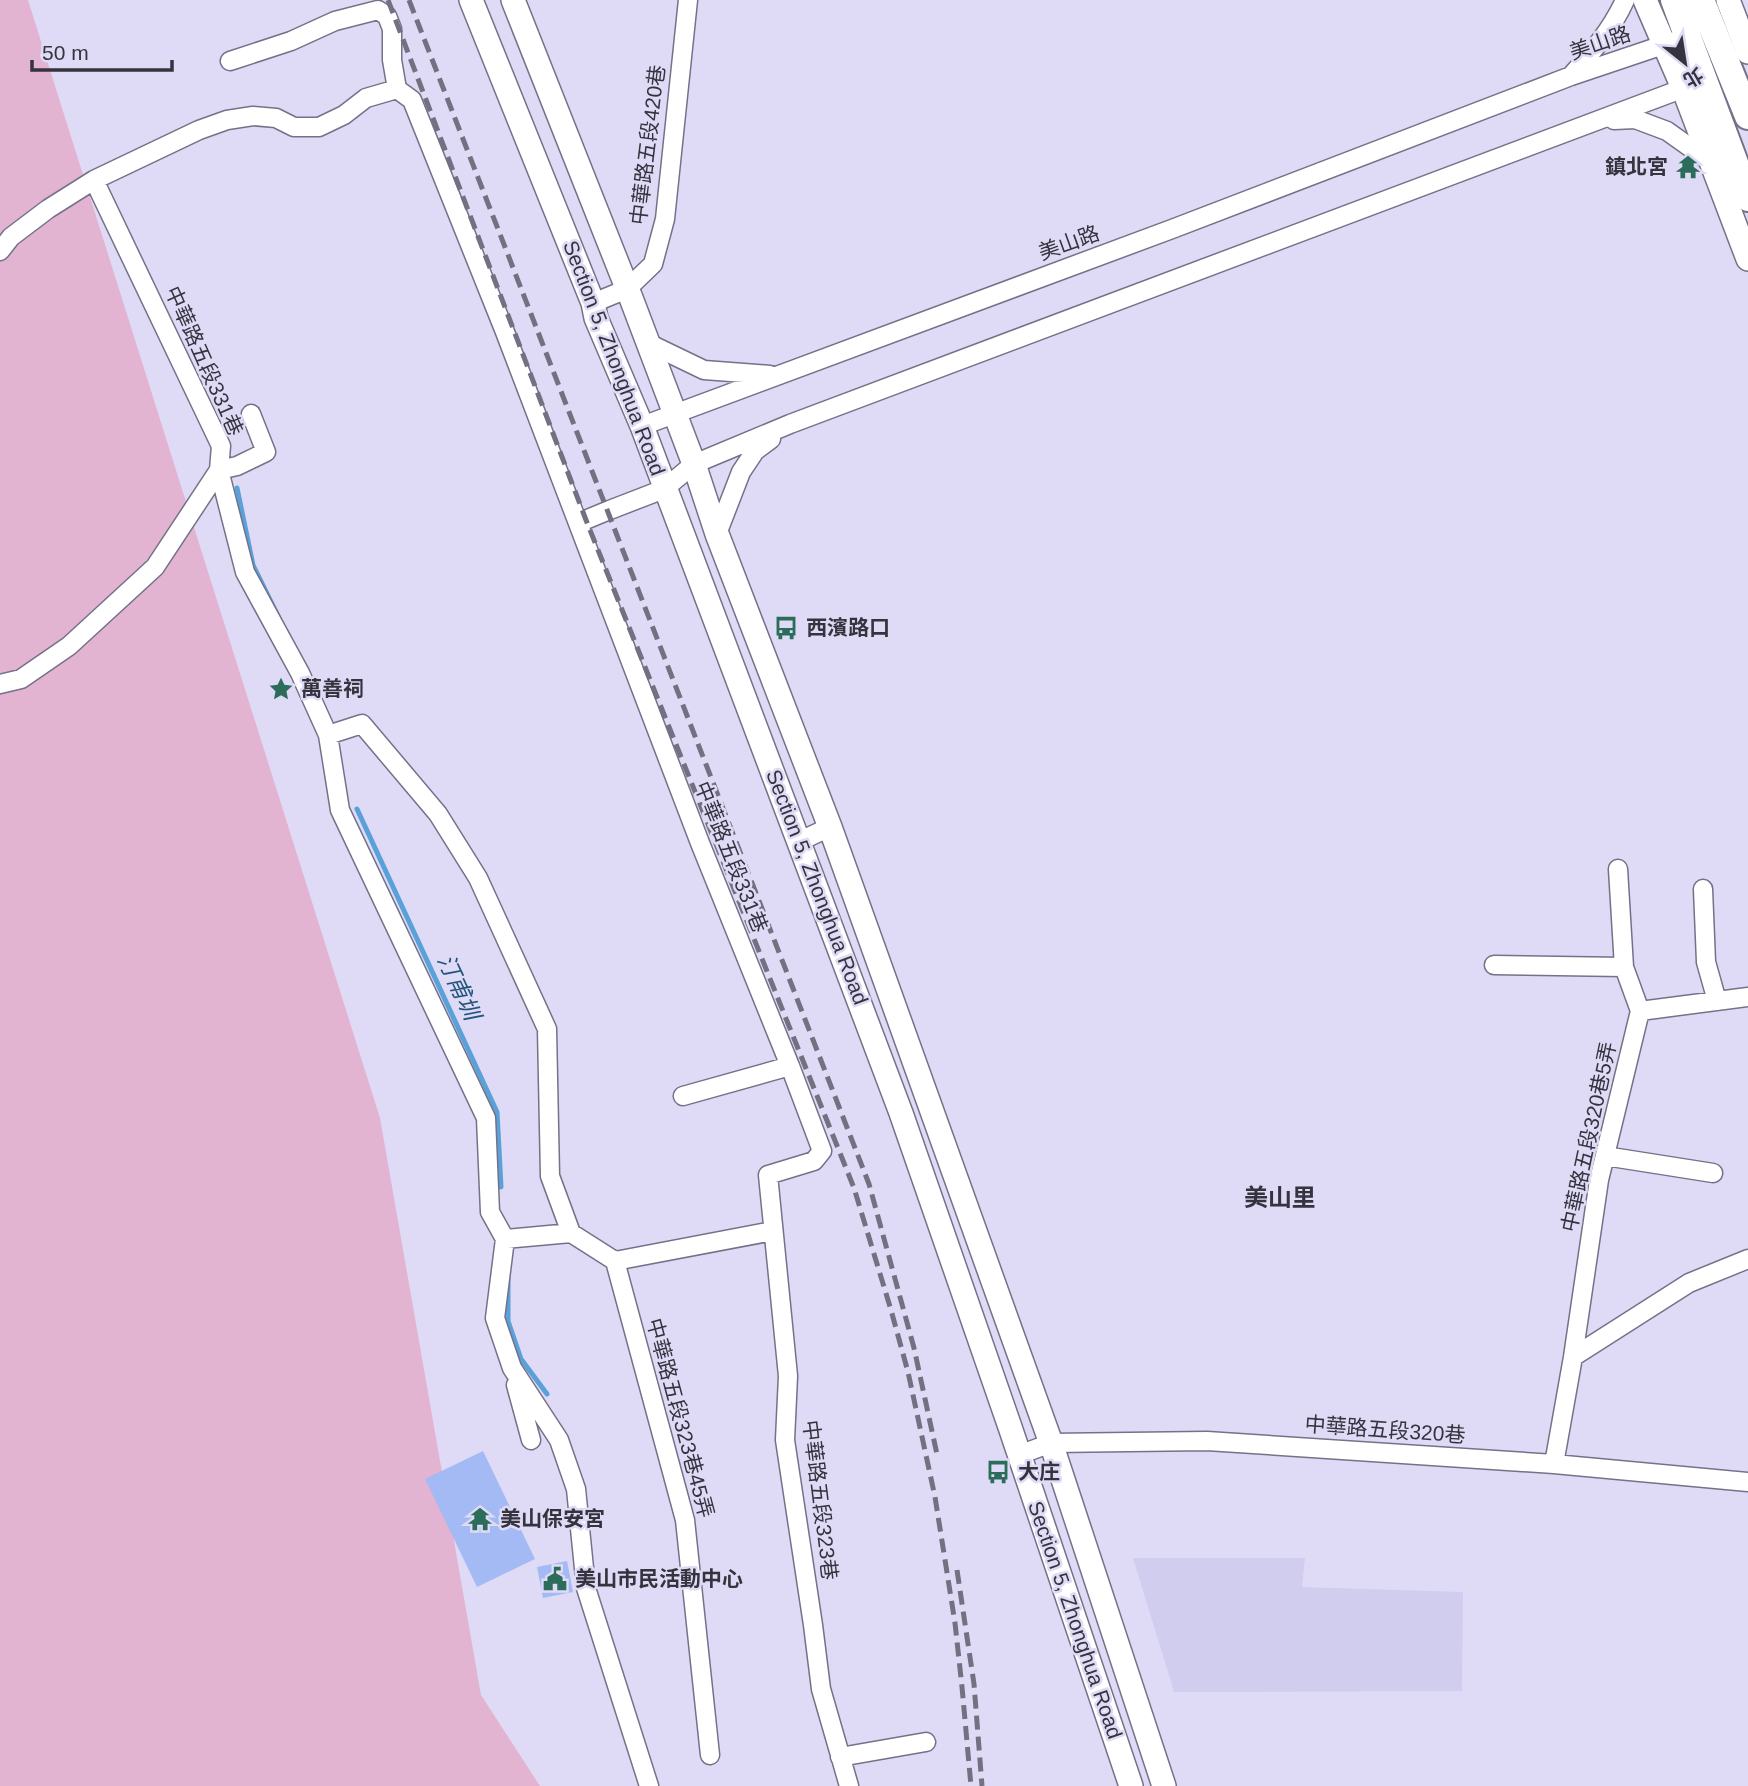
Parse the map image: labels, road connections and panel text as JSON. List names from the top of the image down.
{
  "streets": {
    "main road": ["Section 5, Zhonghua Road"],
    "street": [
      "美山路",
      "中華路五段420巷",
      "中華路五段331巷",
      "中華路五段320巷5弄",
      "中華路五段323巷45弄",
      "中華路五段320巷",
      "中華路五段323巷"
    ]
  },
  "crossings": [
    ["美山路", "Section 5, Zhonghua Road"],
    ["中華路五段420巷", "Section 5, Zhonghua Road"],
    ["Section 5, Zhonghua Road", "中華路五段320巷"],
    ["中華路五段331巷", "中華路五段323巷"],
    ["中華路五段320巷5弄", "中華路五段320巷"]
  ],
  "districts": ["美山里"],
  "water": ["汀甫圳"],
  "places": {
    "temple": ["鎮北宮", "美山保安宮"],
    "bus stop": ["西濱路口", "大庄"],
    "place": ["萬善祠"],
    "public building": ["美山市民活動中心"]
  },
  "scale_bar": "50 m",
  "north": "bottom right"
}
